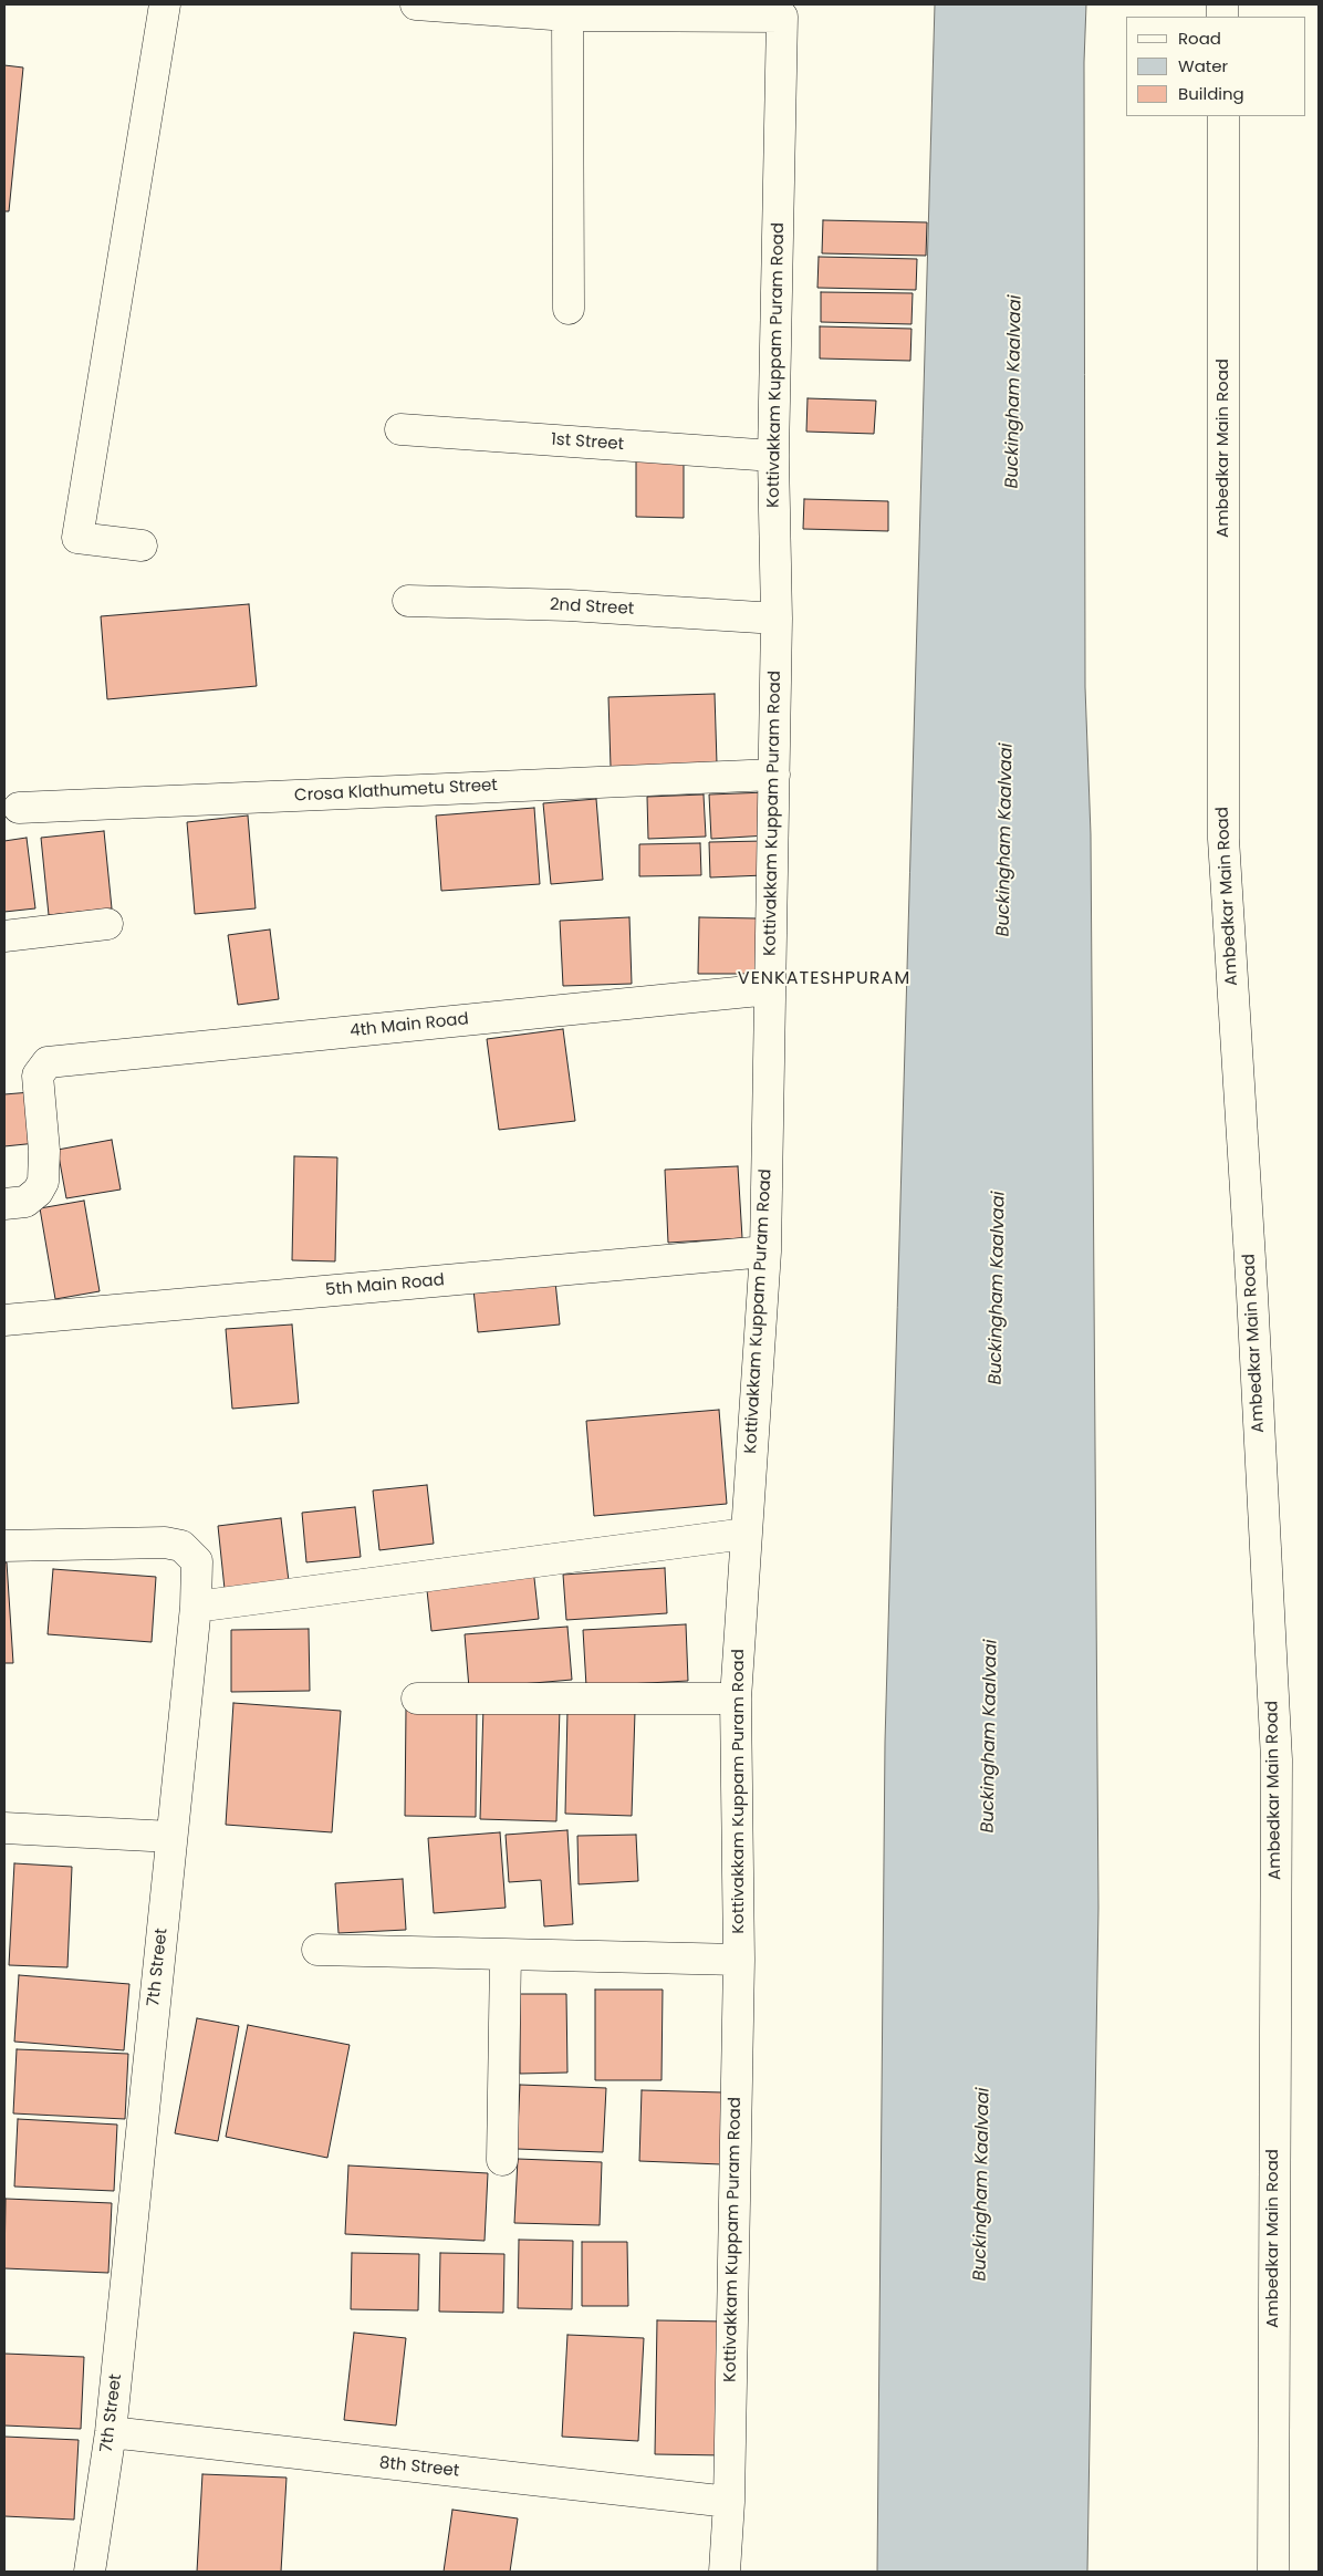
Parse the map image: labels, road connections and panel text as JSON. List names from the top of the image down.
{
  "streets": {
    "street": [
      "Kottivakkam Kuppam Puram Road",
      "1st Street",
      "Ambedkar Main Road",
      "2nd Street",
      "Crosa Klathumetu Street",
      "4th Main Road",
      "5th Main Road",
      "7th Street",
      "8th Street"
    ]
  },
  "crossings": [
    ["Kottivakkam Kuppam Puram Road", "1st Street"],
    ["Kottivakkam Kuppam Puram Road", "2nd Street"],
    ["Kottivakkam Kuppam Puram Road", "Crosa Klathumetu Street"],
    ["Kottivakkam Kuppam Puram Road", "4th Main Road"],
    ["Kottivakkam Kuppam Puram Road", "5th Main Road"],
    ["Kottivakkam Kuppam Puram Road", "8th Street"],
    ["7th Street", "8th Street"]
  ],
  "districts": ["VENKATESHPURAM"],
  "water": ["Buckingham Kaalvaai"],
  "legend": ["Road", "Water", "Building"]
}
